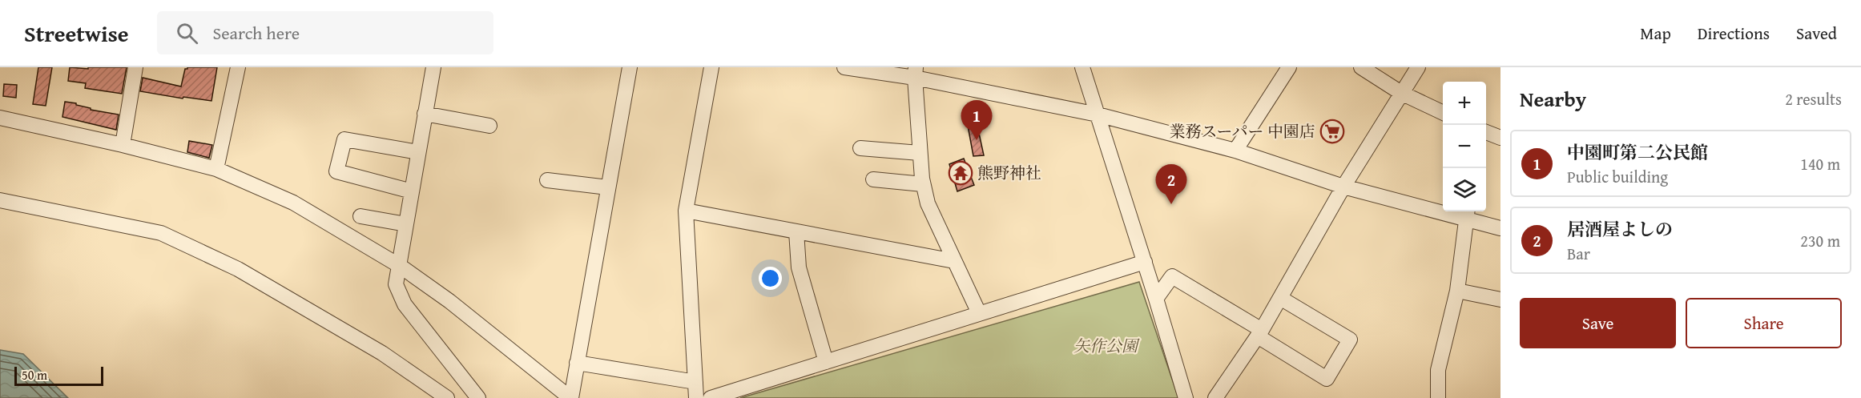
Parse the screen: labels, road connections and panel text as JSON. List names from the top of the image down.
{
  "parks": ["矢作公園"],
  "places": {
    "supermarket": ["業務スーパー 中園店"],
    "temple": ["熊野神社"]
  },
  "scale_bar": "50 m",
  "page": {
    "header": "Streetwise",
    "search": "Search here",
    "nav": ["Map", "Directions", "Saved"],
    "heading": ["Nearby", "2 results"],
    "map_buttons": ["+", "−"],
    "pins": ["1", "2"],
    "list": [
      {
        "mark": "1",
        "name": "中園町第二公民館",
        "note": "Public building",
        "value": "140 m"
      },
      {
        "mark": "2",
        "name": "居酒屋よしの",
        "note": "Bar",
        "value": "230 m"
      }
    ],
    "buttons": ["Save", "Share"],
    "scale": "50 m"
  }
}
